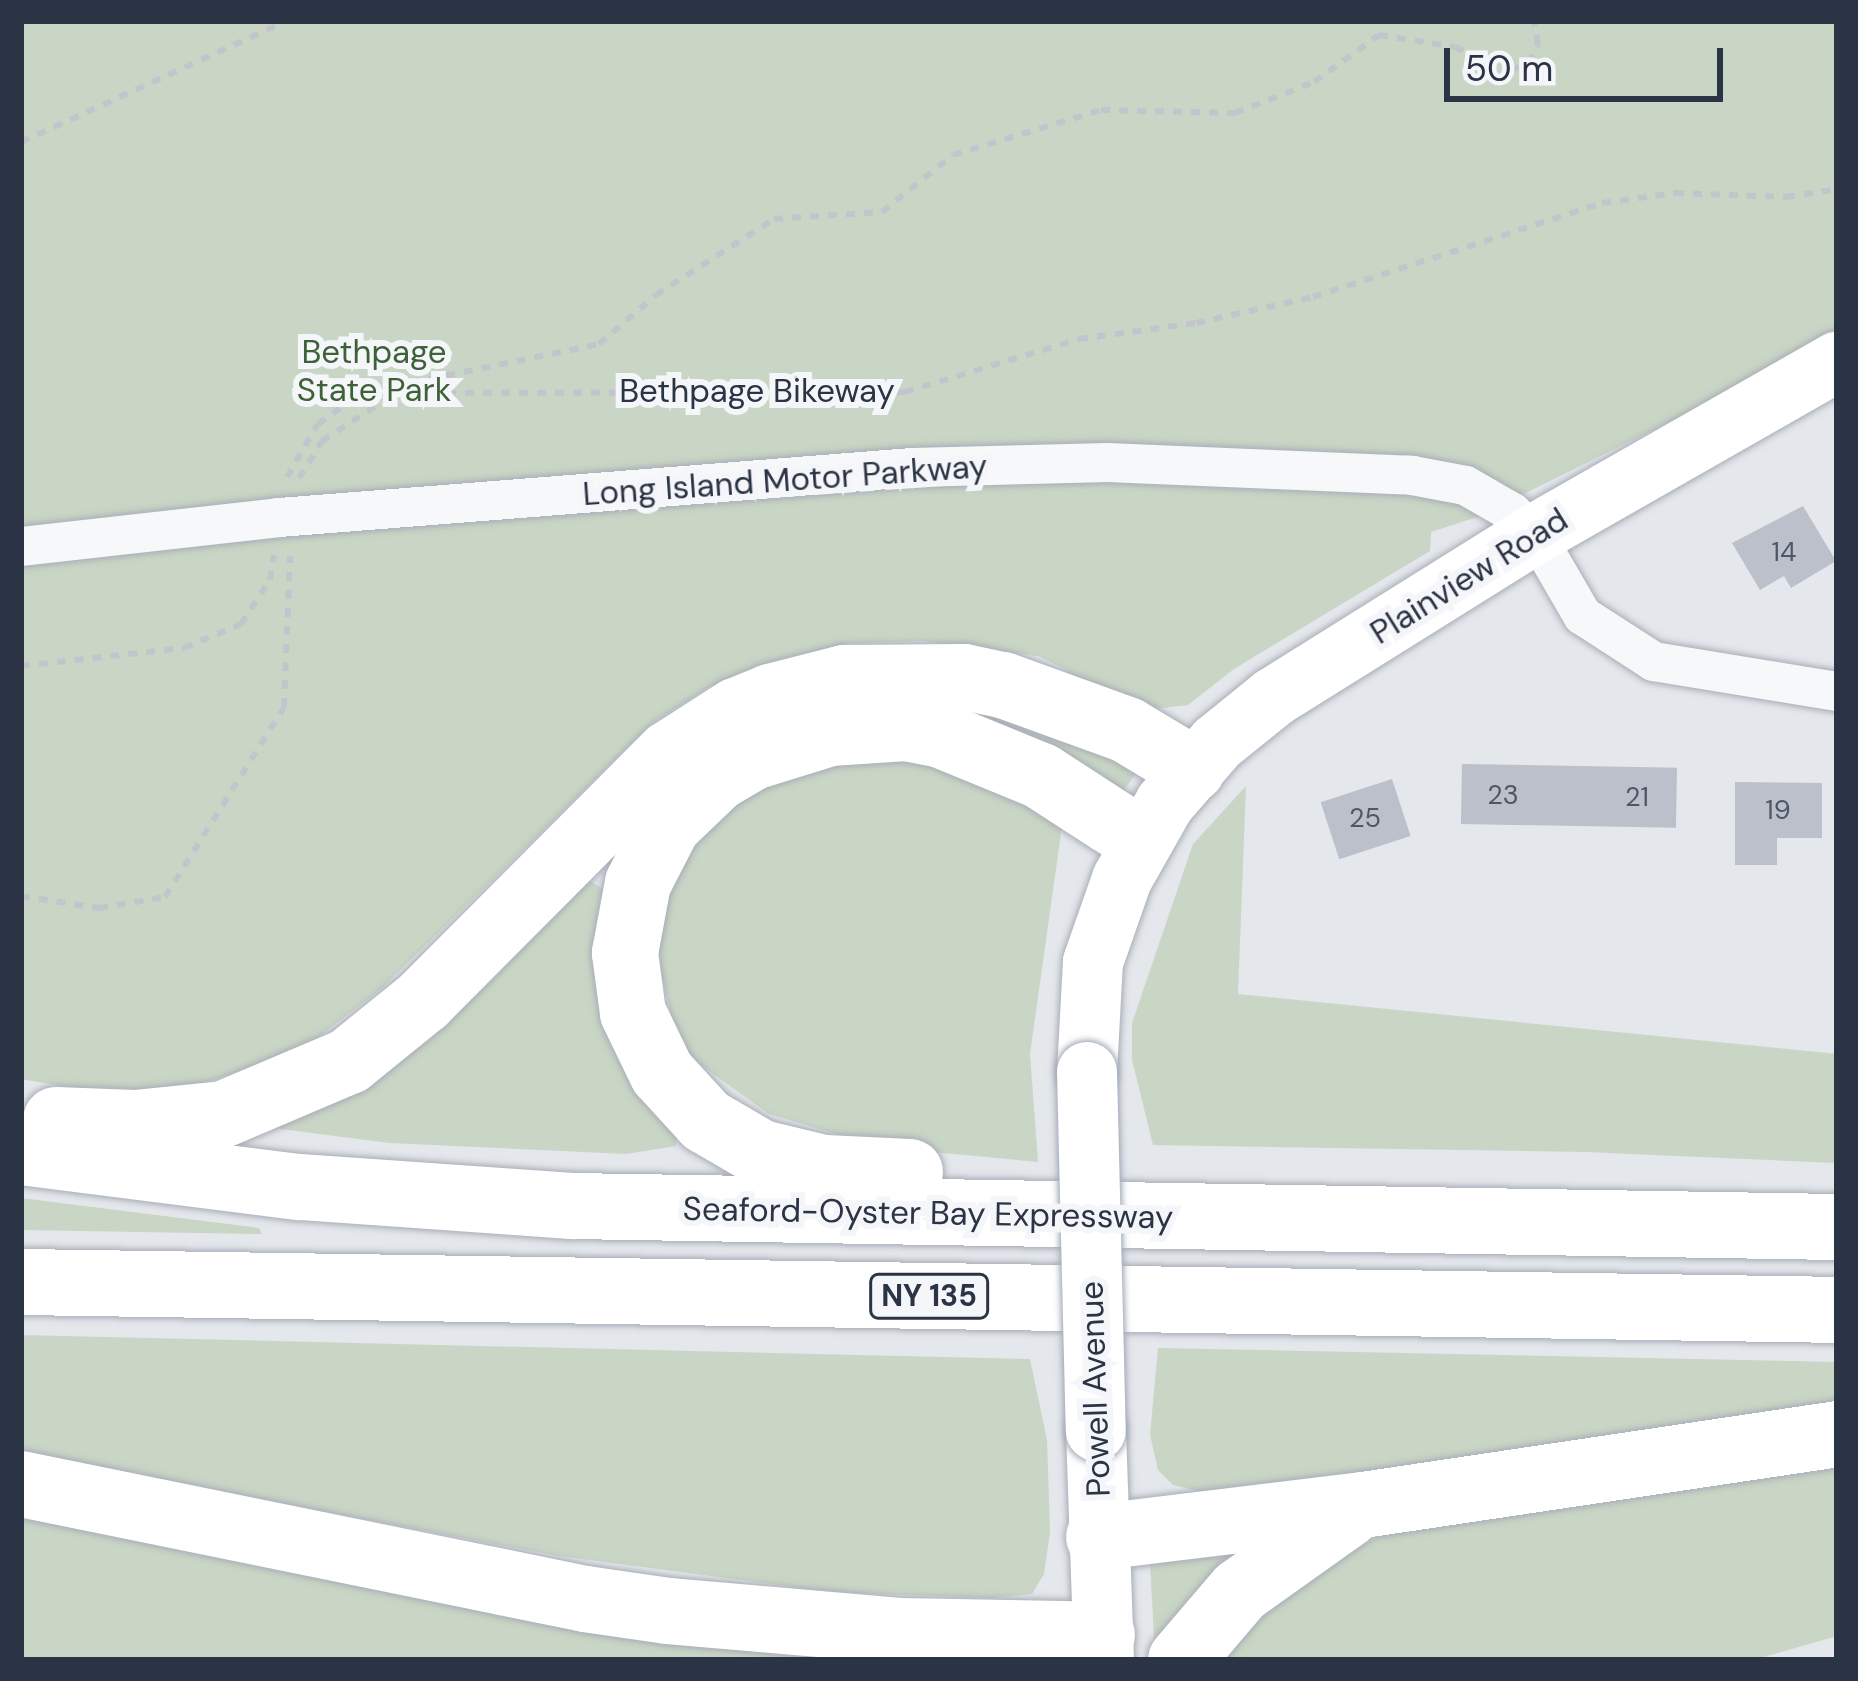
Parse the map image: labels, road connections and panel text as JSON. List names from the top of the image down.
{
  "streets": {
    "highway": ["Seaford-Oyster Bay Expressway", "NY 135"],
    "main road": ["Plainview Road", "Powell Avenue"],
    "street": ["Long Island Motor Parkway"],
    "path": ["Bethpage Bikeway"]
  },
  "crossings": [
    ["Bethpage Bikeway", "Long Island Motor Parkway"],
    ["Long Island Motor Parkway", "Plainview Road"],
    ["Plainview Road", "Powell Avenue"]
  ],
  "parks": ["Bethpage State Park"],
  "house_numbers": [
    "14",
    "23",
    "21",
    "19",
    "25"
  ],
  "scale_bar": "50 m"
}
